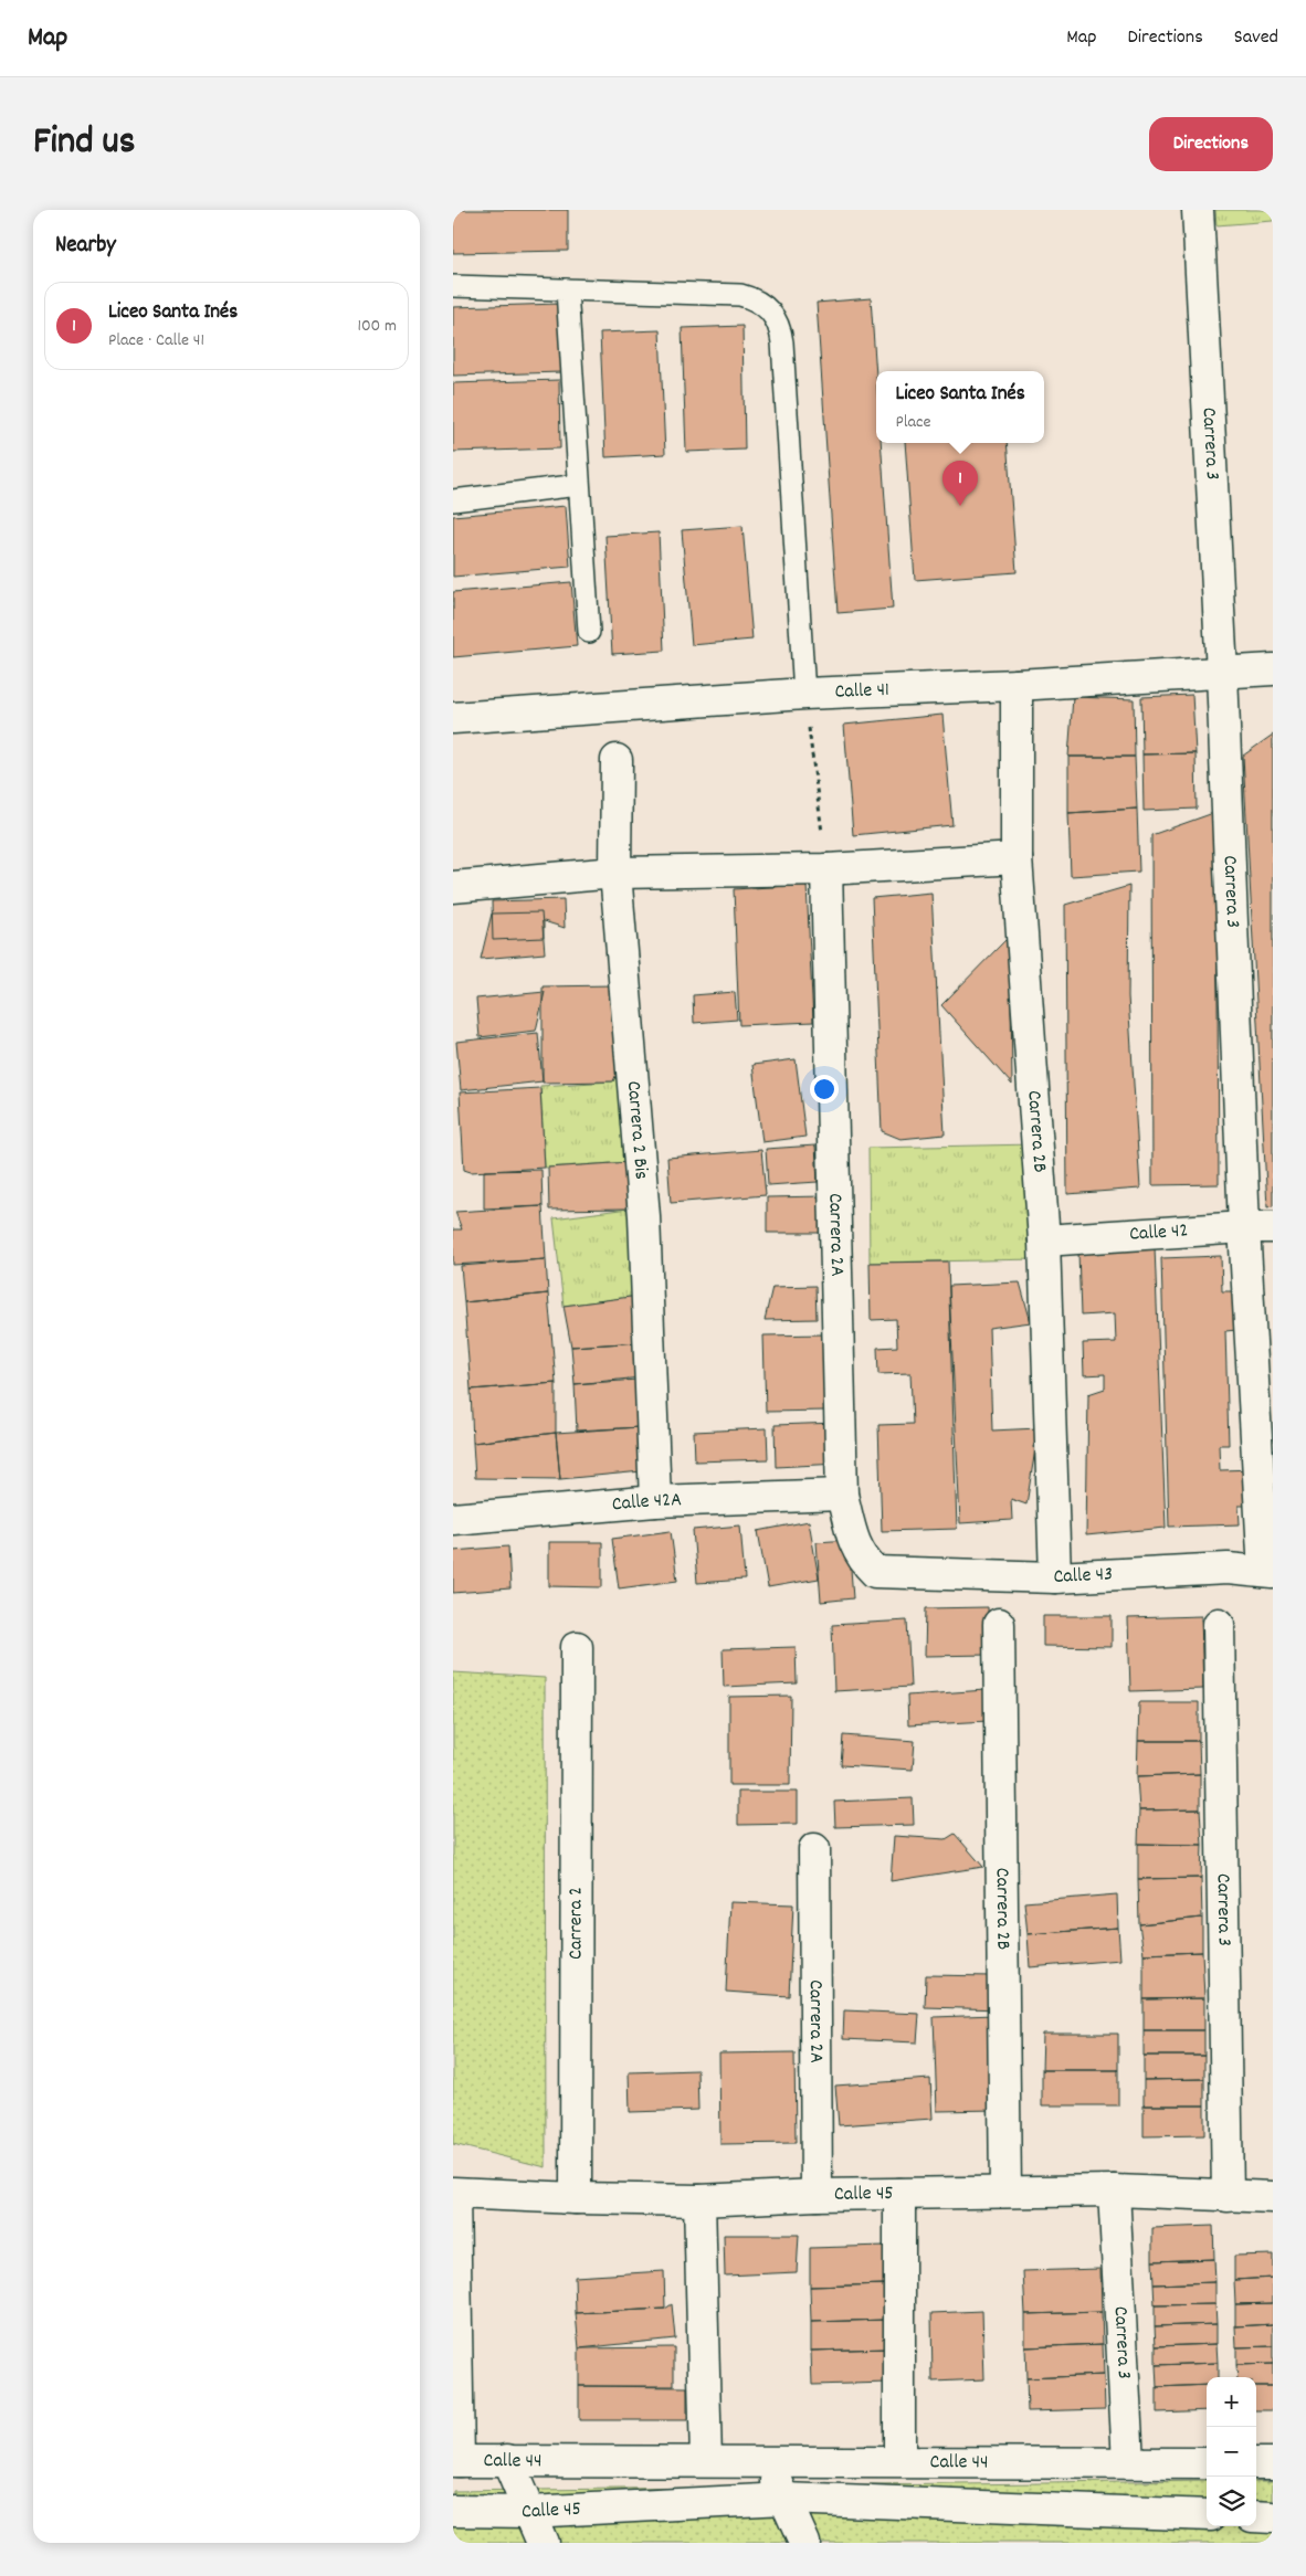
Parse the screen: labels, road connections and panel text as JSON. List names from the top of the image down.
{
  "streets": {
    "street": [
      "Carrera 3",
      "Calle 41",
      "Carrera 2 Bis",
      "Carrera 2B",
      "Calle 42",
      "Carrera 2A",
      "Calle 42A",
      "Calle 43",
      "Carrera 2",
      "Calle 45",
      "Calle 44"
    ]
  },
  "crossings": [
    ["Carrera 3", "Calle 41"],
    ["Carrera 3", "Calle 42"],
    ["Carrera 3", "Calle 43"],
    ["Carrera 3", "Calle 45"],
    ["Carrera 3", "Calle 44"],
    ["Calle 41", "Carrera 2B"],
    ["Carrera 2 Bis", "Calle 42A"],
    ["Carrera 2B", "Calle 42"],
    ["Carrera 2B", "Calle 43"],
    ["Carrera 2B", "Calle 45"],
    ["Carrera 2A", "Calle 42A"],
    ["Carrera 2A", "Calle 43"],
    ["Carrera 2A", "Calle 45"],
    ["Carrera 2", "Calle 45"]
  ],
  "page": {
    "header": "Map",
    "nav": ["Map", "Directions", "Saved"],
    "title": "Find us",
    "buttons": "Directions",
    "heading": "Nearby",
    "list": [
      {
        "mark": "1",
        "name": "Liceo Santa Inés",
        "note": "Place · Calle 41",
        "value": "100 m"
      }
    ],
    "popup": ["Liceo Santa Inés", "Place"],
    "pins": "1",
    "map_buttons": ["+", "−"]
  }
}
